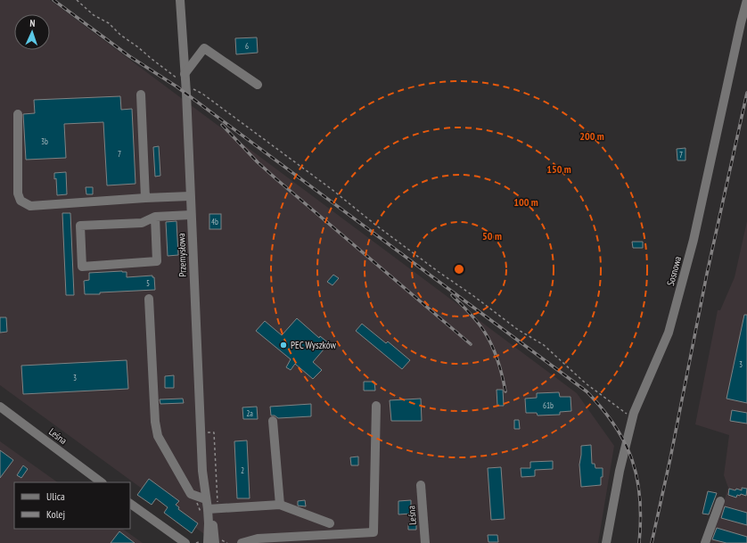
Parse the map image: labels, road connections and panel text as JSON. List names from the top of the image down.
{
  "streets": {
    "street": ["Przemysłowa", "Sosnowa", "Leśna"]
  },
  "places": ["PEC Wyszków"],
  "house_numbers": [
    "6",
    "3b",
    "7",
    "7",
    "4b",
    "5",
    "3",
    "3",
    "61b",
    "2a",
    "2"
  ],
  "legend": ["Ulica", "Kolej"],
  "north": "top",
  "rings": [
    "200 m",
    "150 m",
    "100 m",
    "50 m"
  ]
}
